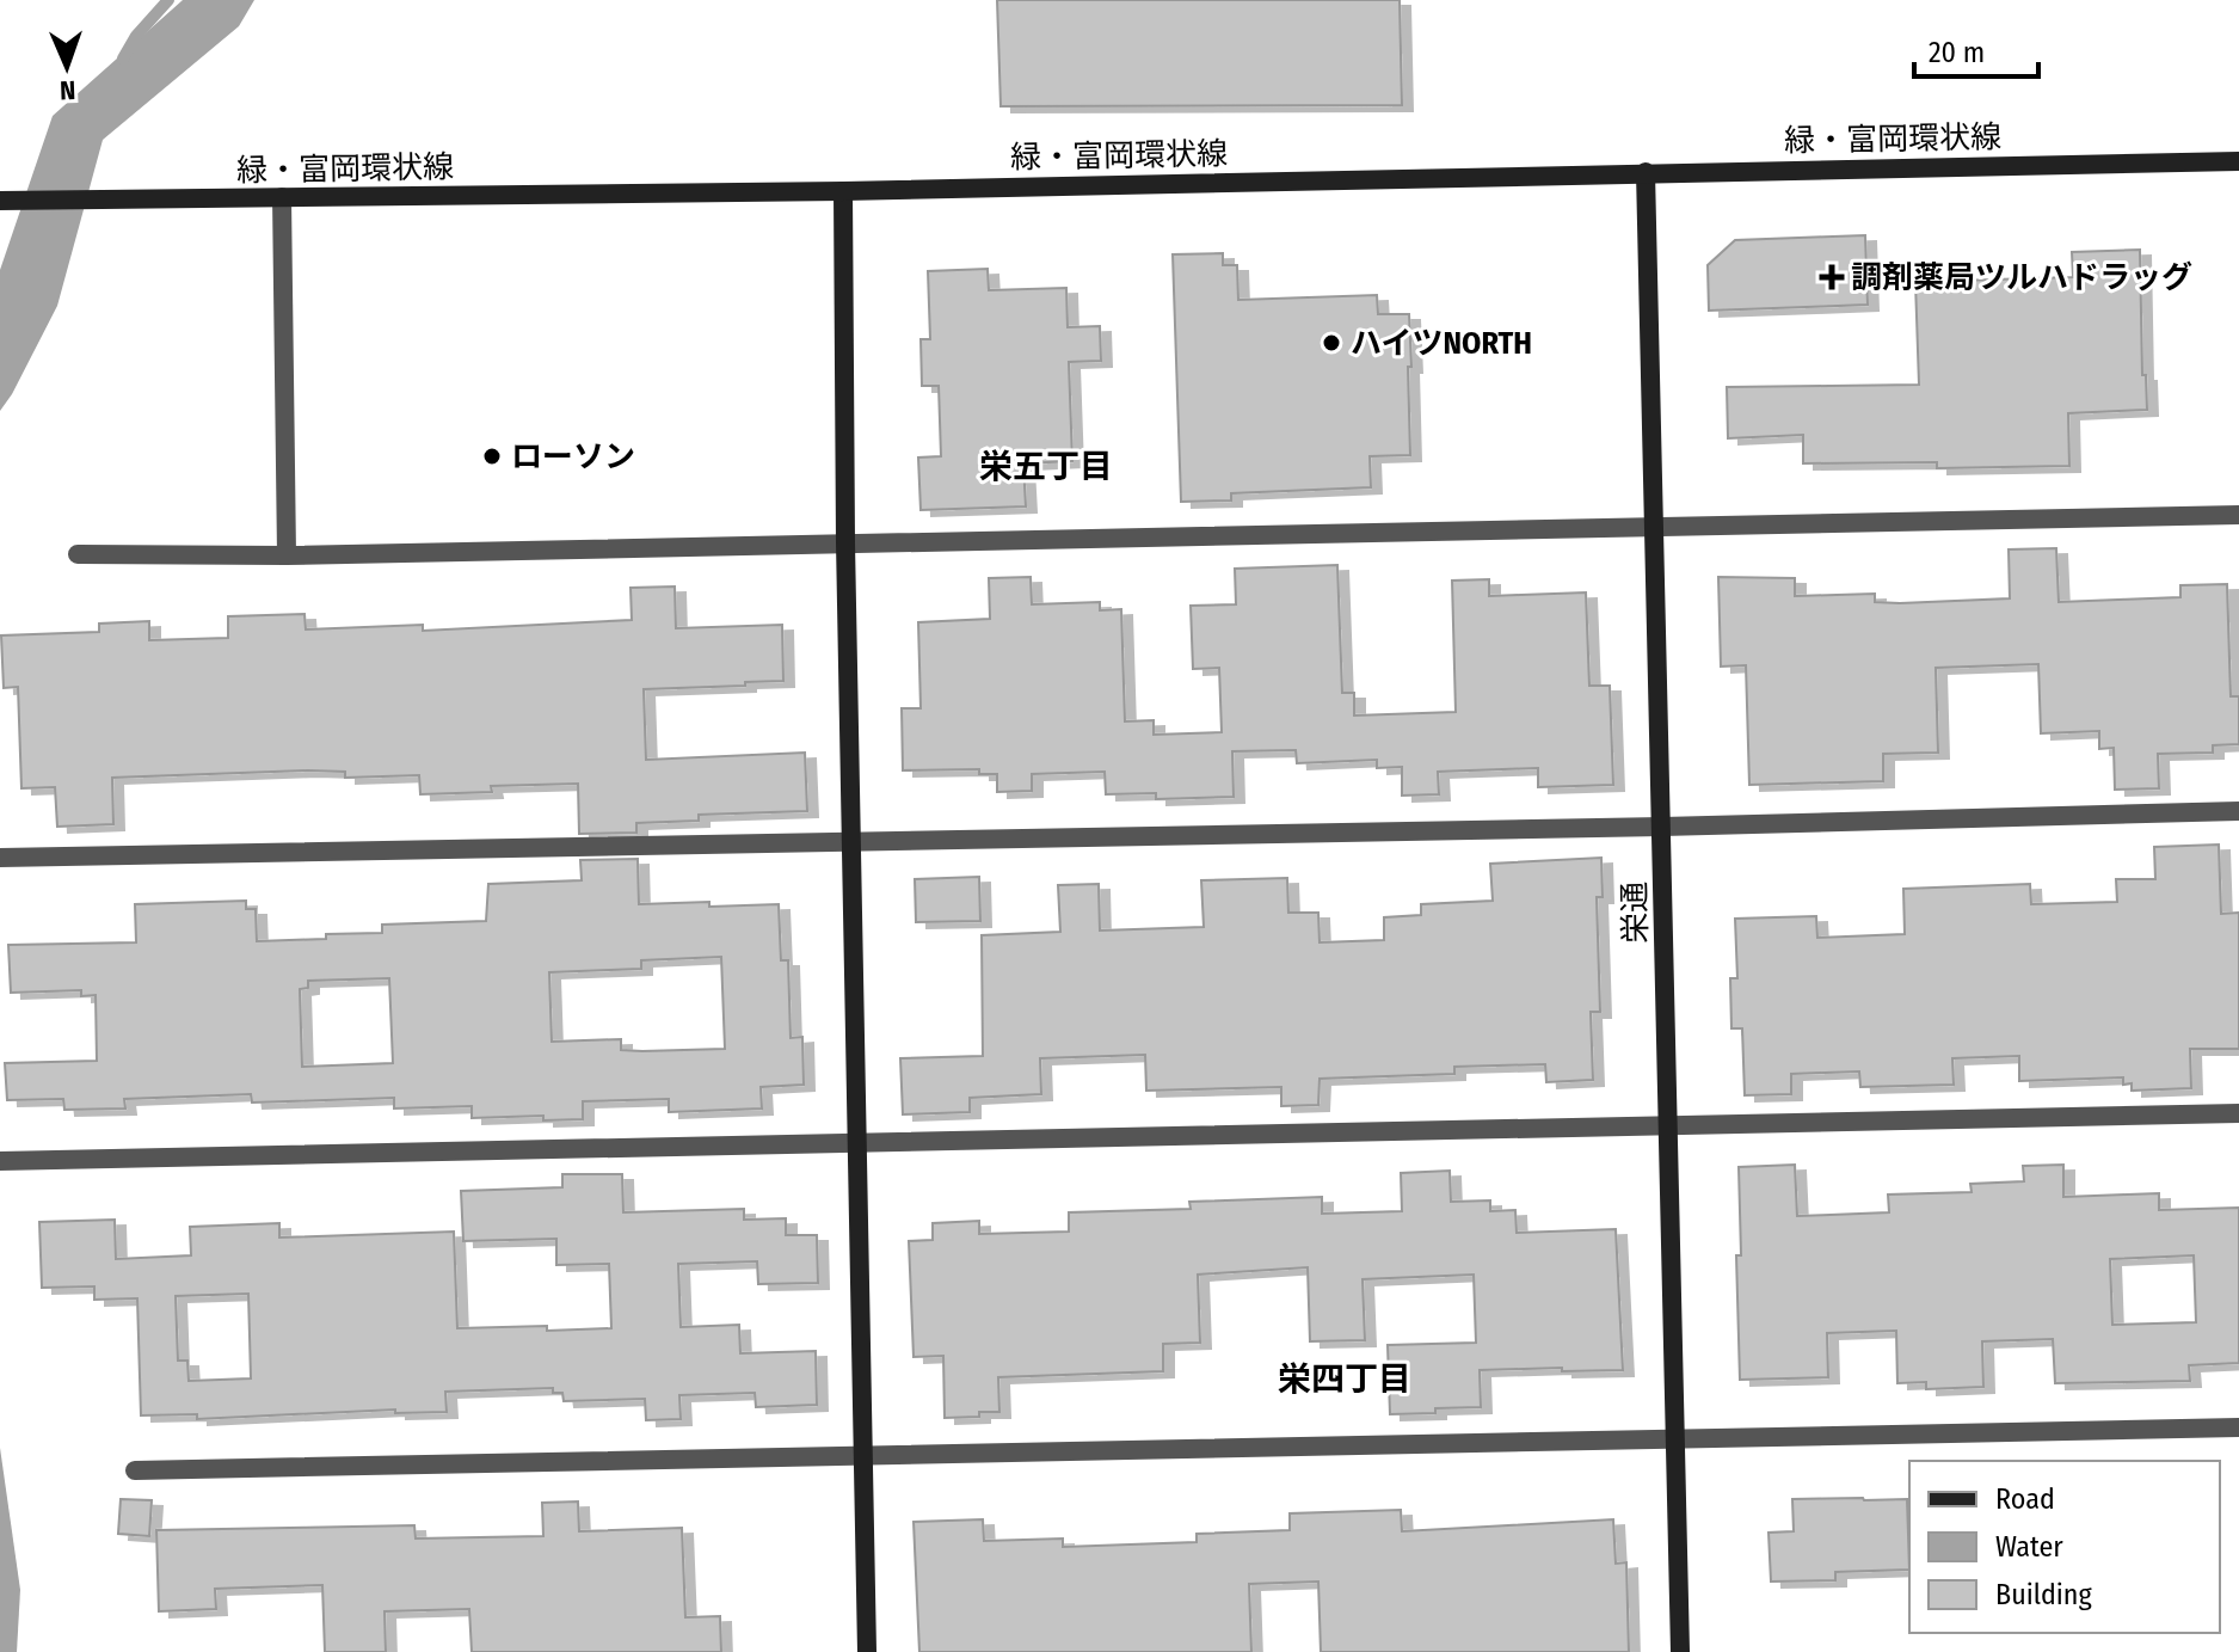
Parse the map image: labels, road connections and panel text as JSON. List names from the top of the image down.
{
  "streets": {
    "street": ["緑・富岡環状線", "栄通"]
  },
  "crossings": [
    ["緑・富岡環状線", "栄通"]
  ],
  "districts": ["栄五丁目", "栄四丁目"],
  "places": {
    "health": ["調剤薬局ツルハドラッグ"],
    "other": ["ハイツNORTH", "ローソン"]
  },
  "legend": ["Road", "Water", "Building"],
  "scale_bar": "20 m",
  "north": "bottom"
}
